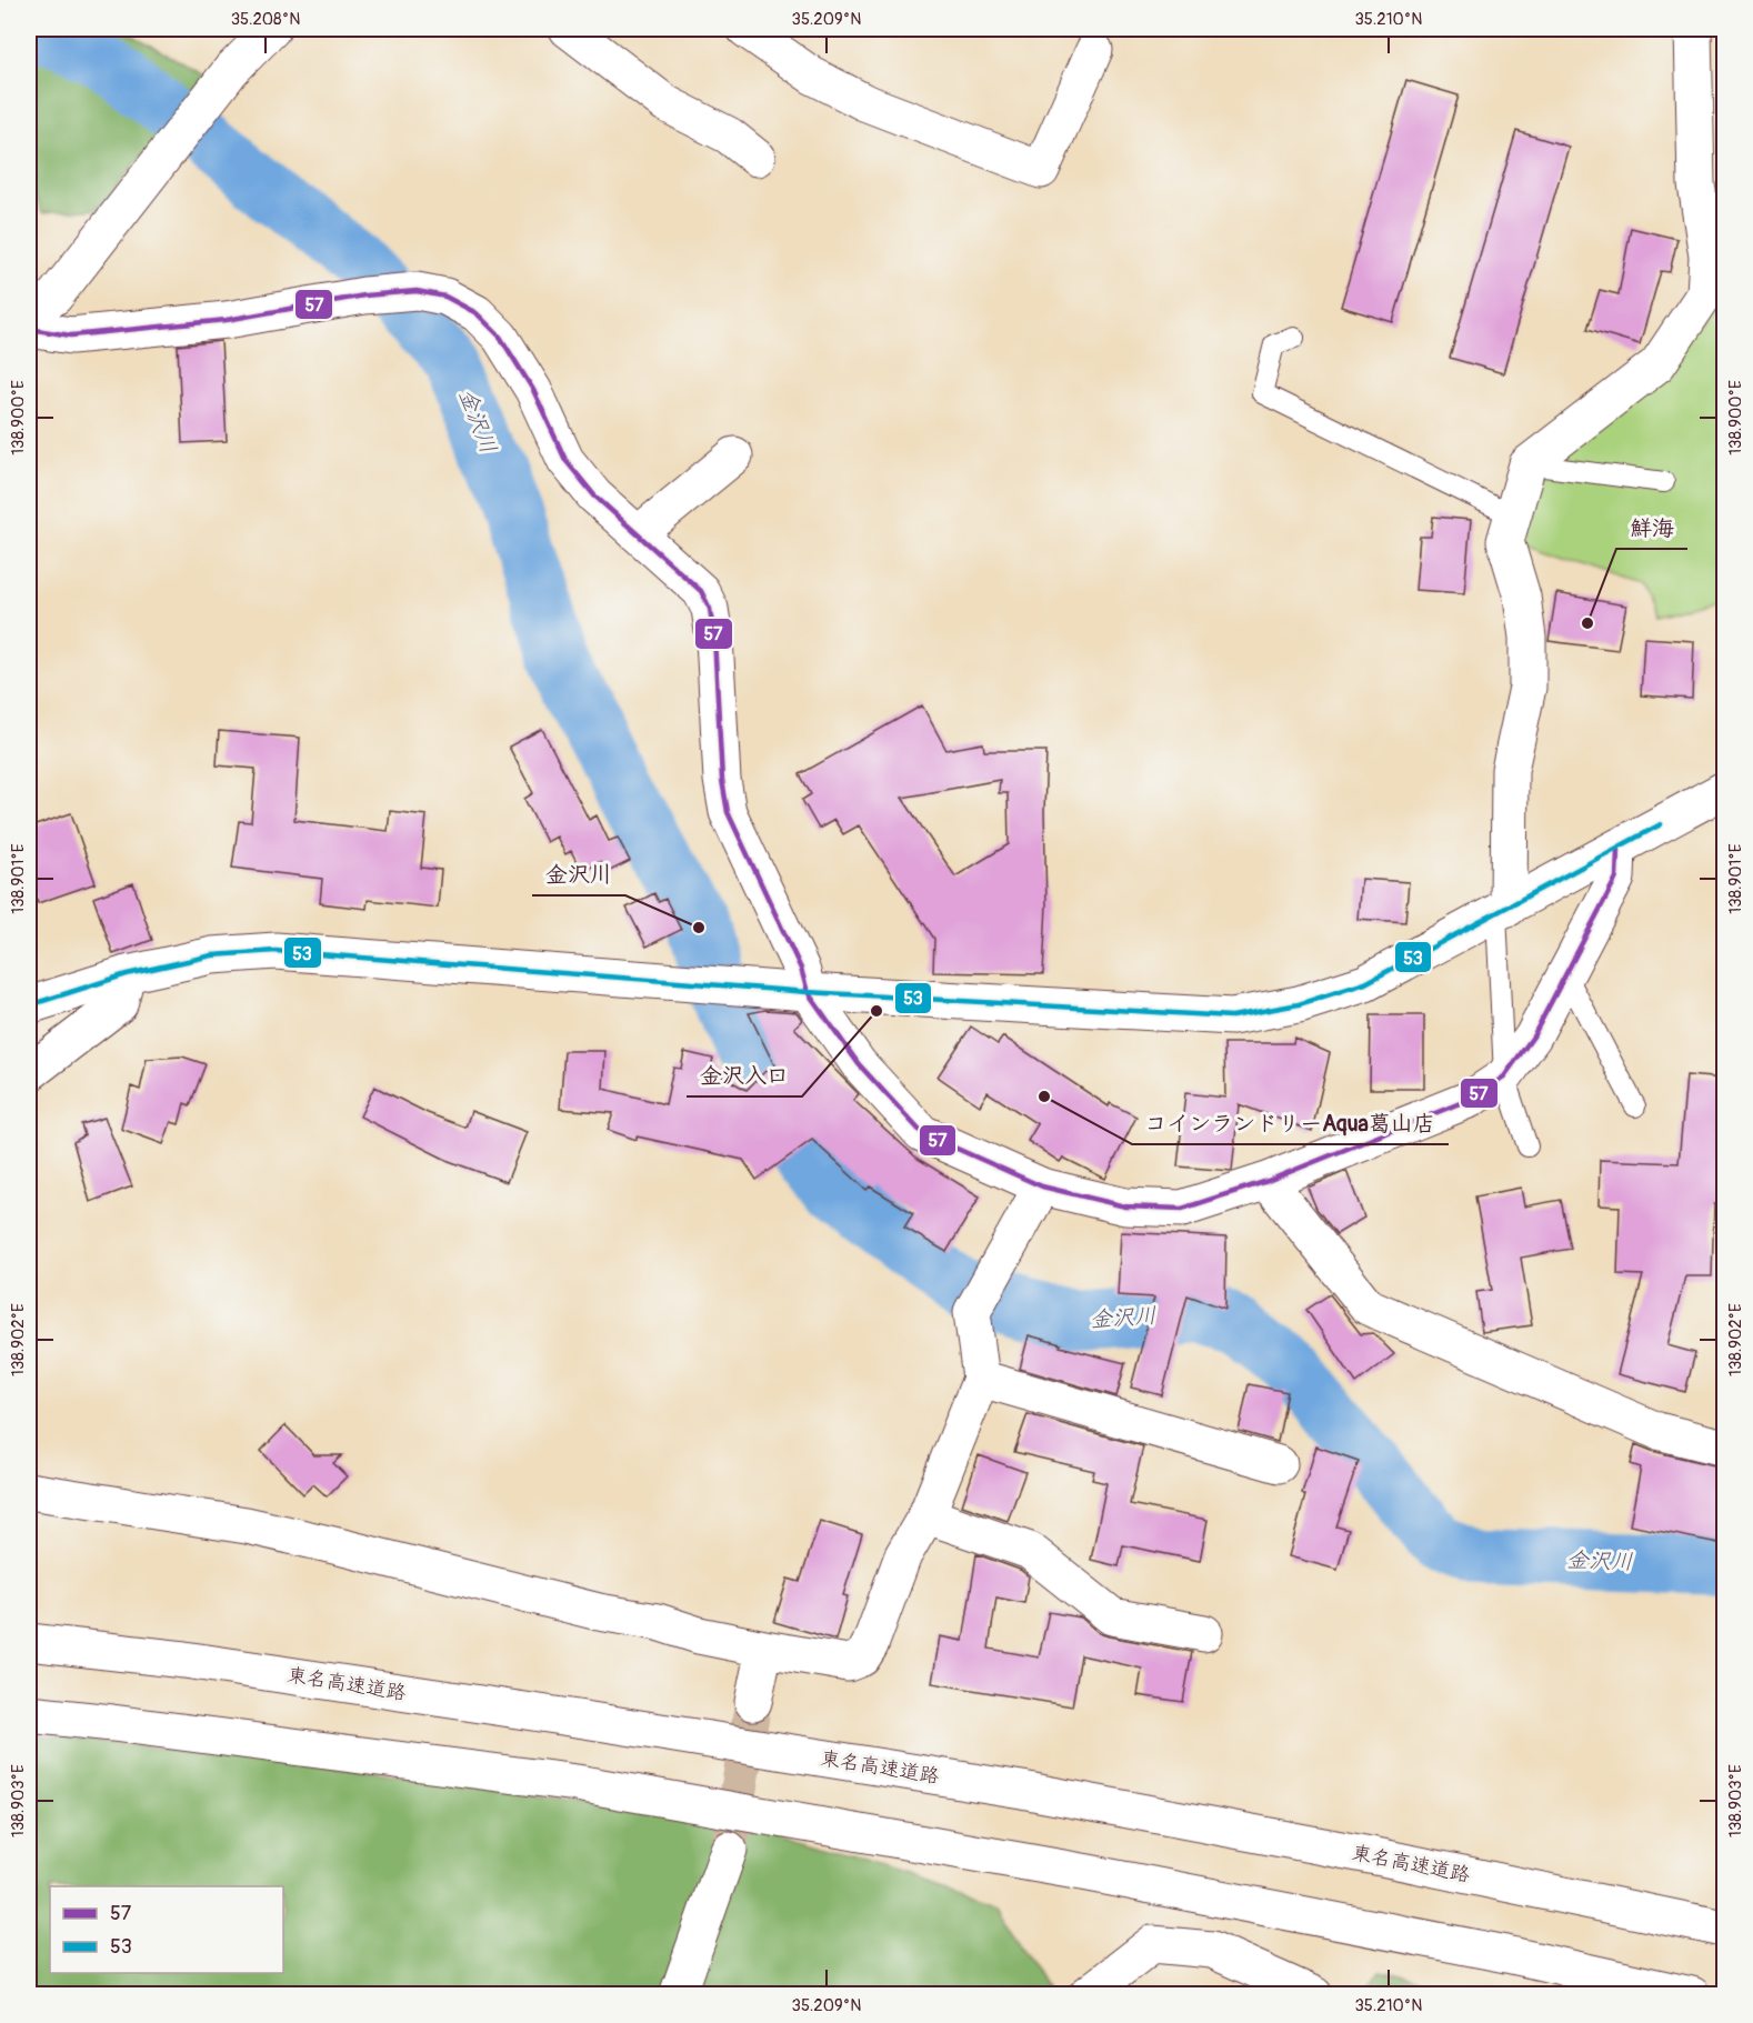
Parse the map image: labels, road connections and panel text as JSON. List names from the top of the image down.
{
  "streets": {
    "main road": ["東名高速道路"]
  },
  "water": ["金沢川"],
  "places": [
    "鮮海",
    "金沢川",
    "金沢入口",
    "コインランドリーAqua葛山店"
  ],
  "lines": ["transit line 57", "transit line 53"],
  "legend": ["57", "53"],
  "coordinates": [
    "35.208°N",
    "35.209°N",
    "35.210°N",
    "138.900°E",
    "138.901°E",
    "138.902°E",
    "138.903°E"
  ]
}
